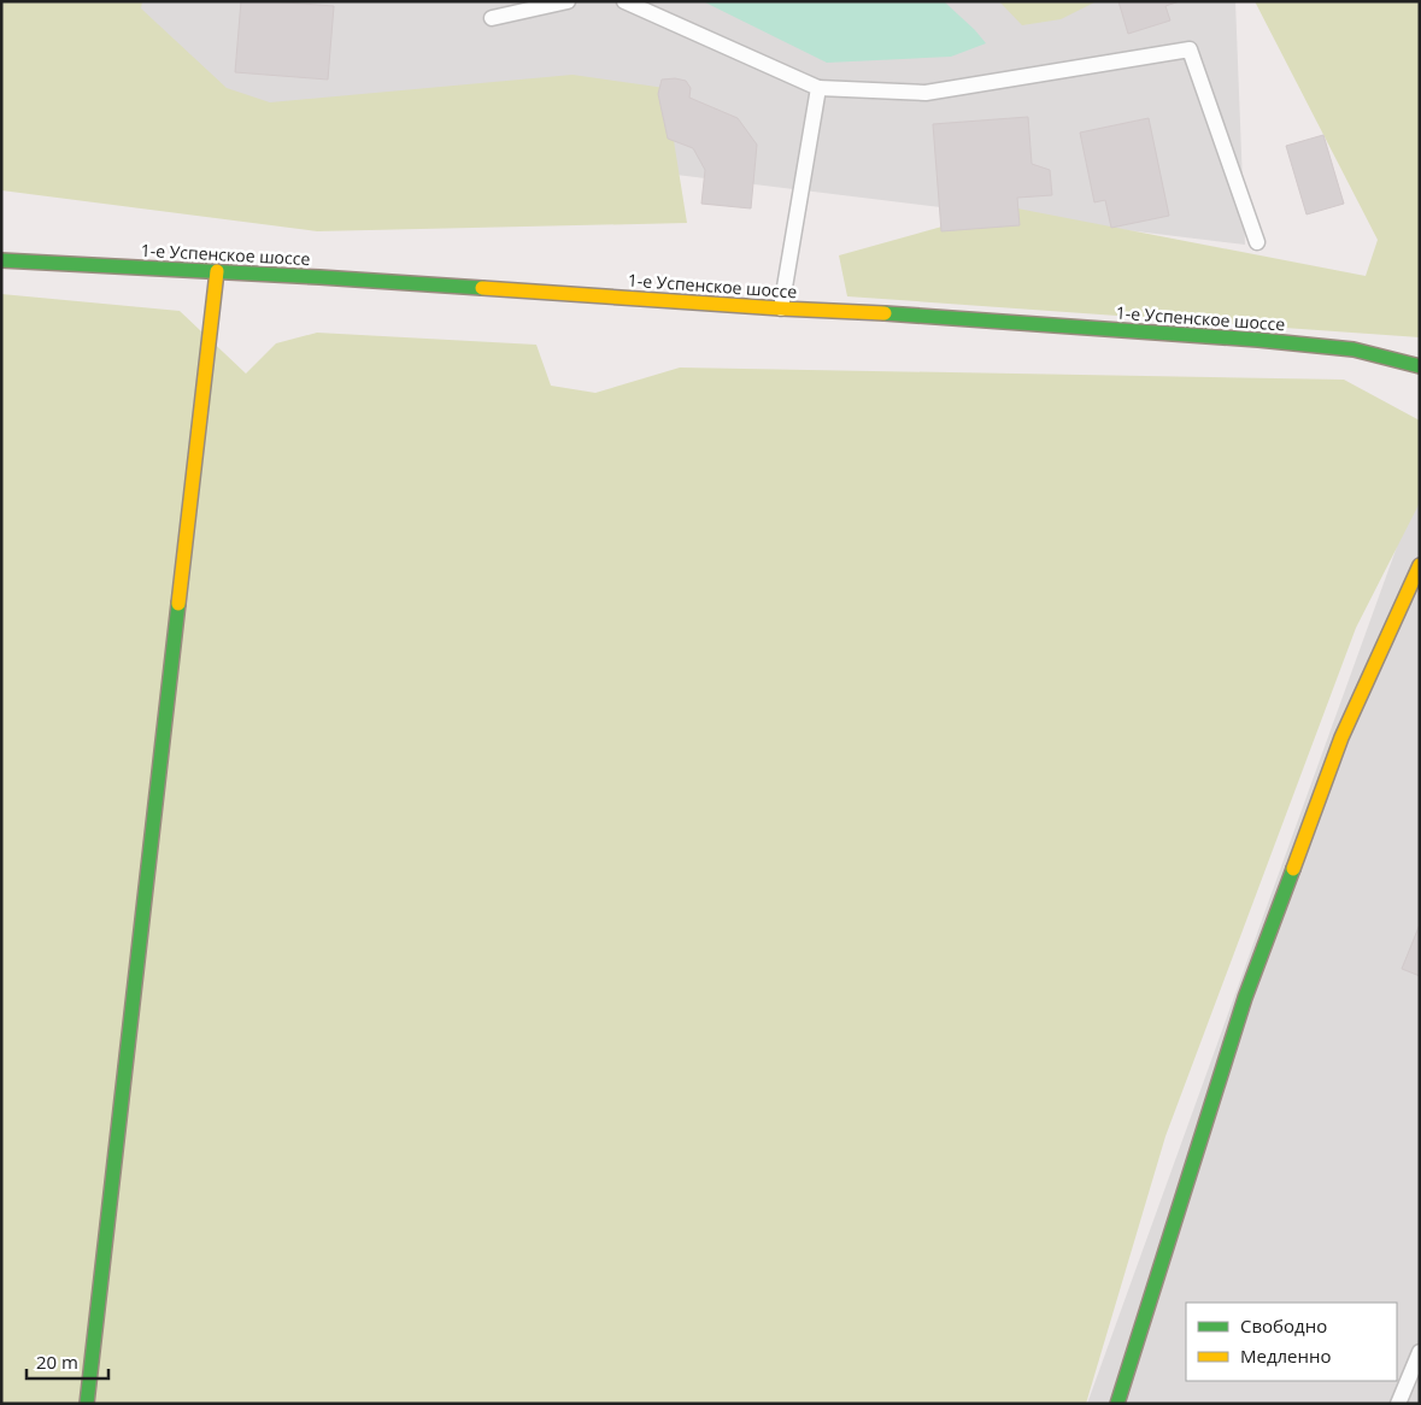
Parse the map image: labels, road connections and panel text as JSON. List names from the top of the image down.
{
  "streets": {
    "street": ["1-е Успенское шоссе"]
  },
  "legend": ["Свободно", "Медленно"],
  "scale_bar": "20 m"
}
